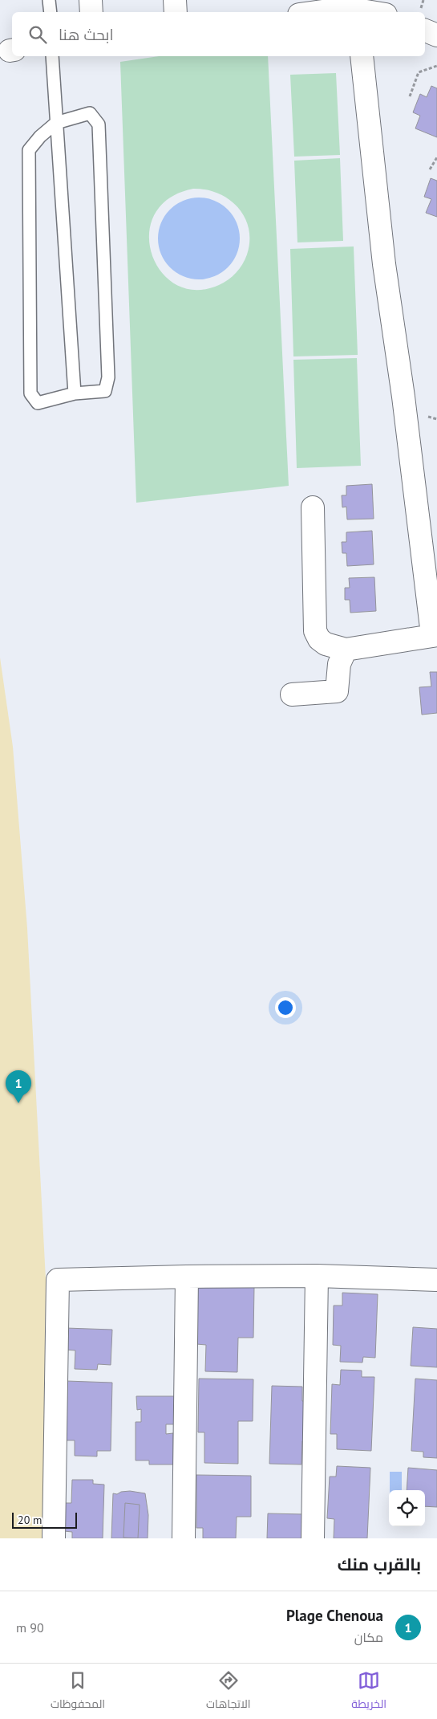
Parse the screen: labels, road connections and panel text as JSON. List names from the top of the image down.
{
  "scale_bar": "20 m",
  "page": {
    "search": "ابحث هنا",
    "pins": "1",
    "scale": "20 m",
    "heading": "بالقرب منك",
    "list": [
      {
        "mark": "1",
        "name": "Plage Chenoua",
        "note": "مكان",
        "value": "90 m"
      }
    ],
    "nav": ["الخريطة", "الاتجاهات", "المحفوظات"]
  }
}
